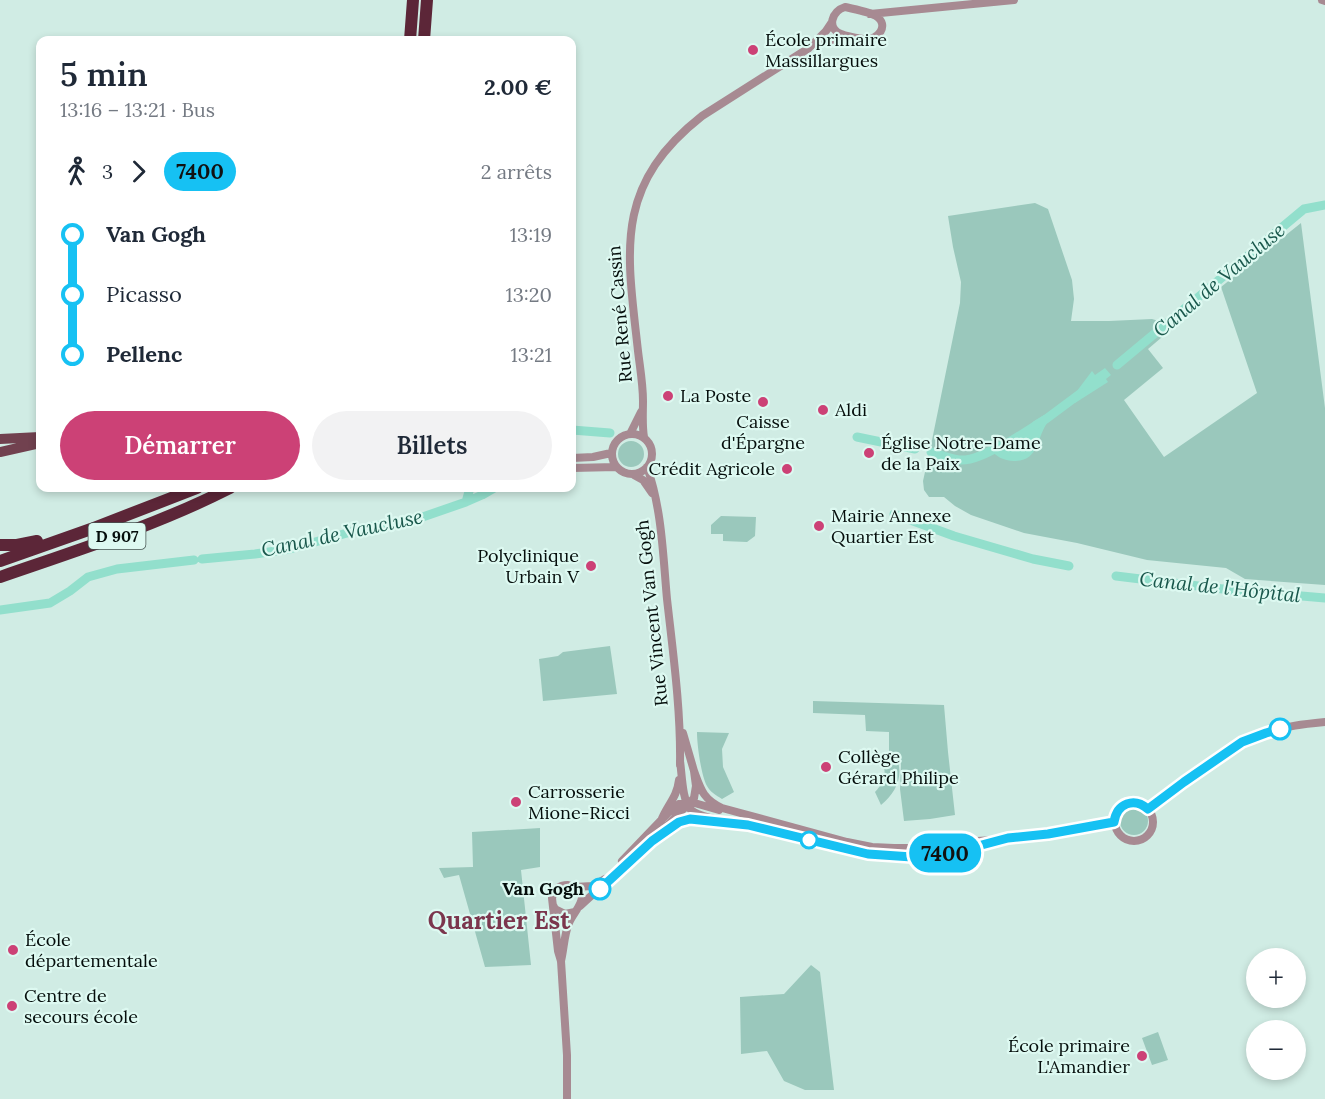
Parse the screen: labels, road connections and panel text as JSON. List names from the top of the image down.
{
  "streets": {
    "highway": ["D 907"],
    "street": ["Rue René Cassin", "Rue Vincent Van Gogh"]
  },
  "crossings": [
    ["Rue René Cassin", "Rue Vincent Van Gogh"]
  ],
  "districts": ["Quartier Est"],
  "water": ["Canal de Vaucluse", "Canal de l'Hôpital"],
  "places": [
    "École primaire Massillargues",
    "La Poste",
    "Caisse d'Épargne",
    "Aldi",
    "Église Notre-Dame de la Paix",
    "Crédit Agricole",
    "Mairie Annexe Quartier Est",
    "Polyclinique Urbain V",
    "Collège Gérard Philipe",
    "Carrosserie Mione-Ricci",
    "Van Gogh",
    "École départementale",
    "Centre de secours école",
    "École primaire L'Amandier"
  ],
  "lines": ["bus line 7400"],
  "page": {
    "on_map": "7400",
    "heading": ["5 min", "13:16 – 13:21 · Bus", "2.00 €"],
    "legs": ["3", "7400", "2 arrêts"],
    "list": [
      {
        "name": "Van Gogh",
        "value": "13:19"
      },
      {
        "name": "Picasso",
        "value": "13:20"
      },
      {
        "name": "Pellenc",
        "value": "13:21"
      }
    ],
    "buttons": ["Démarrer", "Billets"],
    "map_buttons": ["+", "−"]
  }
}
